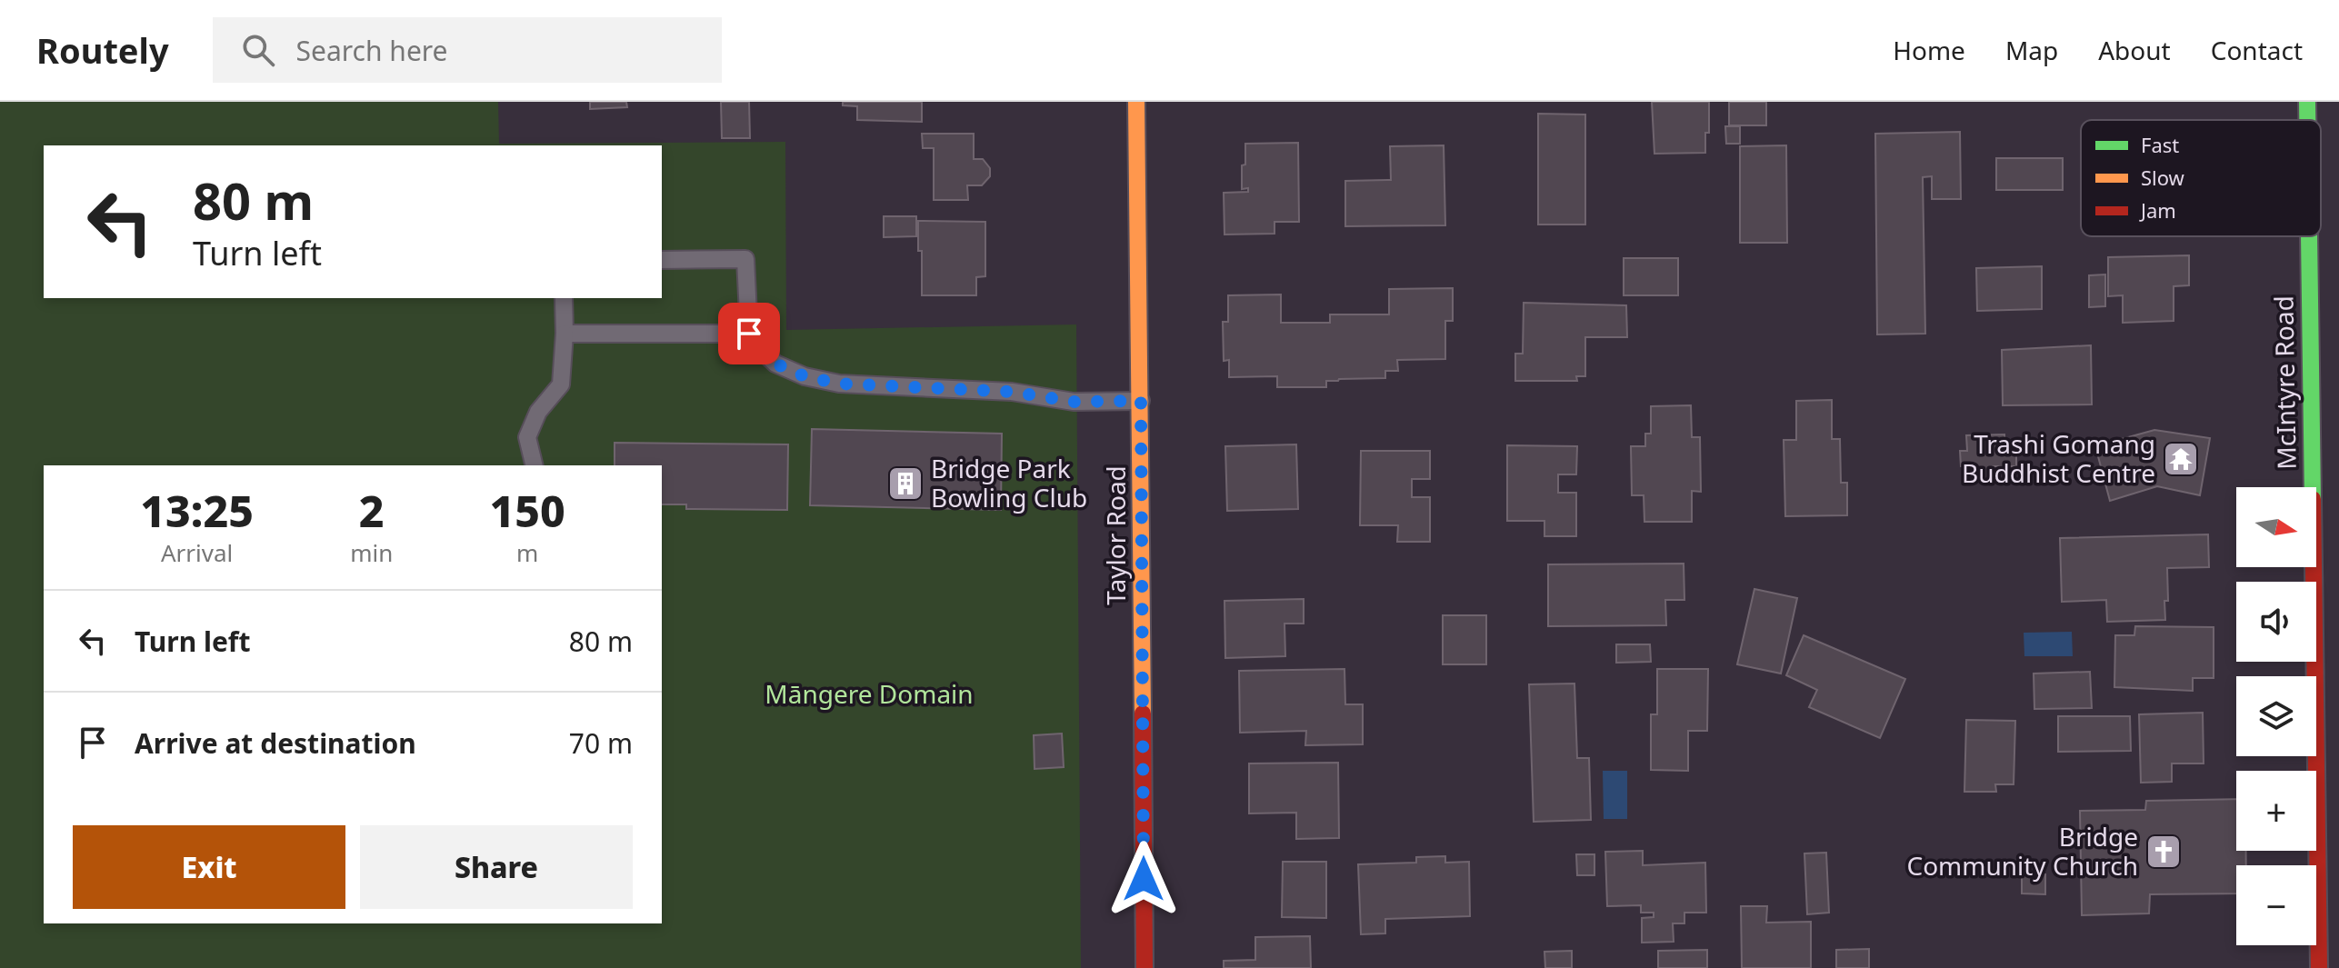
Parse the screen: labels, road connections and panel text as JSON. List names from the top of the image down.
{
  "streets": {
    "street": ["McIntyre Road", "Taylor Road"]
  },
  "parks": ["Māngere Domain"],
  "places": {
    "temple": ["Trashi Gomang Buddhist Centre"],
    "building": ["Bridge Park Bowling Club"],
    "church": ["Bridge Community Church"]
  },
  "legend": ["Fast", "Slow", "Jam"],
  "north": "right",
  "page": {
    "header": "Routely",
    "search": "Search here",
    "nav": [
      "Home",
      "Map",
      "About",
      "Contact"
    ],
    "turn": ["80 m", "Turn left"],
    "eta": [
      "13:25",
      "Arrival",
      "2",
      "min",
      "150",
      "m"
    ],
    "map_buttons": ["+", "−"],
    "list": [
      {
        "name": "Turn left",
        "value": "80 m"
      },
      {
        "name": "Arrive at destination",
        "value": "70 m"
      }
    ],
    "buttons": ["Exit", "Share"]
  }
}
